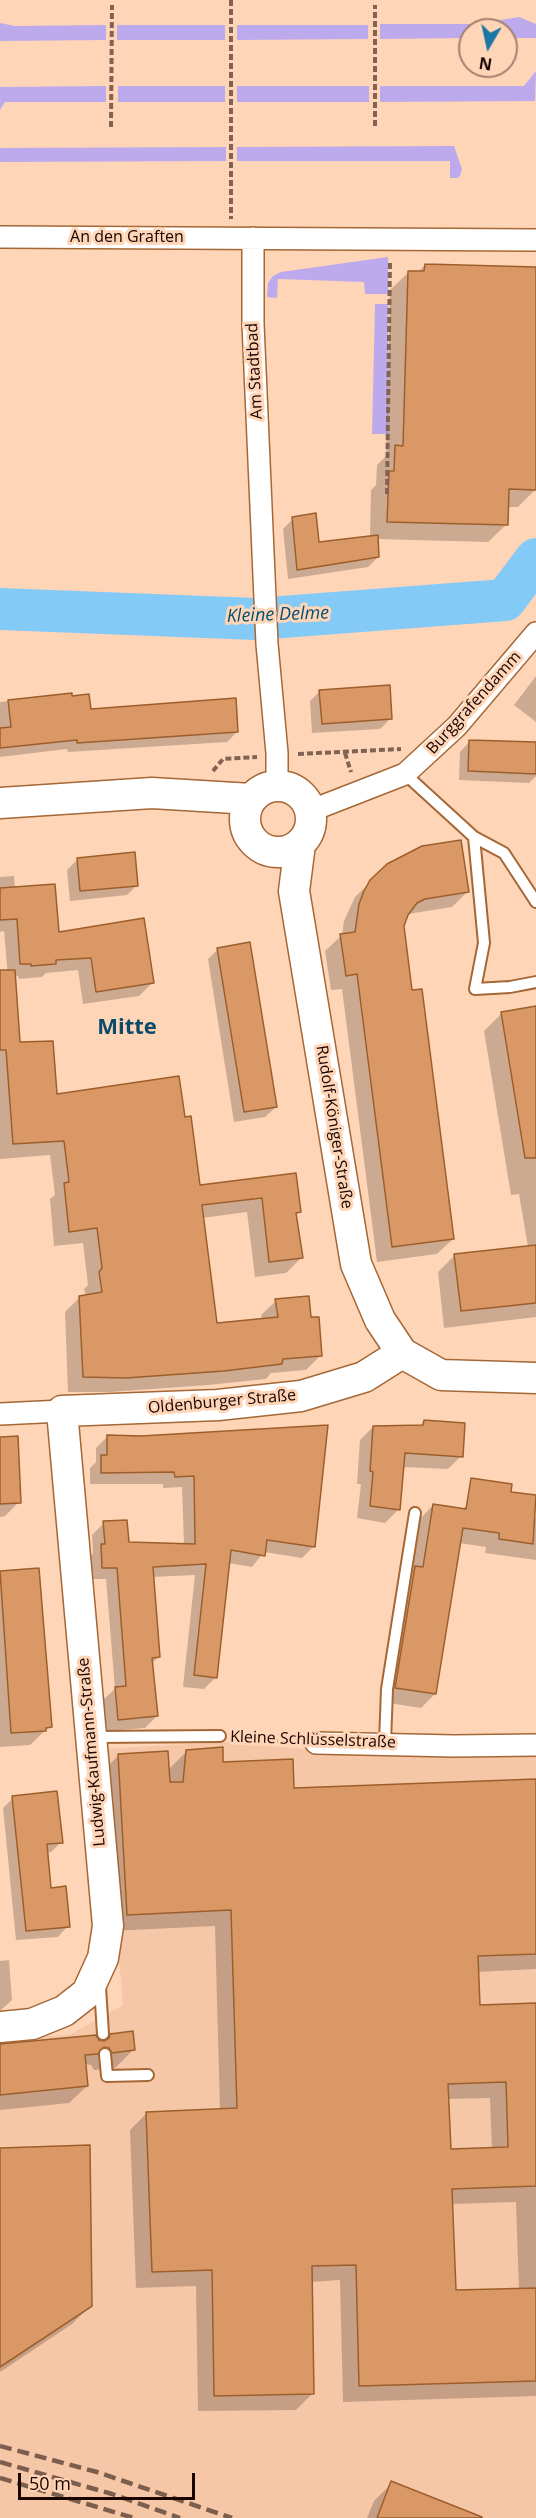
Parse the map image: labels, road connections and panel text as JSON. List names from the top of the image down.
{
  "streets": {
    "main road": ["Rudolf-Königer-Straße", "Oldenburger Straße", "Ludwig-Kaufmann-Straße"],
    "street": [
      "An den Graften",
      "Am Stadtbad",
      "Burggrafendamm",
      "Kleine Schlüsselstraße"
    ]
  },
  "crossings": [
    ["An den Graften", "Am Stadtbad"],
    ["Am Stadtbad", "Burggrafendamm"],
    ["Am Stadtbad", "Rudolf-Königer-Straße"],
    ["Burggrafendamm", "Rudolf-Königer-Straße"],
    ["Rudolf-Königer-Straße", "Oldenburger Straße"],
    ["Oldenburger Straße", "Ludwig-Kaufmann-Straße"],
    ["Kleine Schlüsselstraße", "Ludwig-Kaufmann-Straße"]
  ],
  "districts": ["Mitte"],
  "water": ["Kleine Delme"],
  "scale_bar": "50 m",
  "north": "bottom"
}
